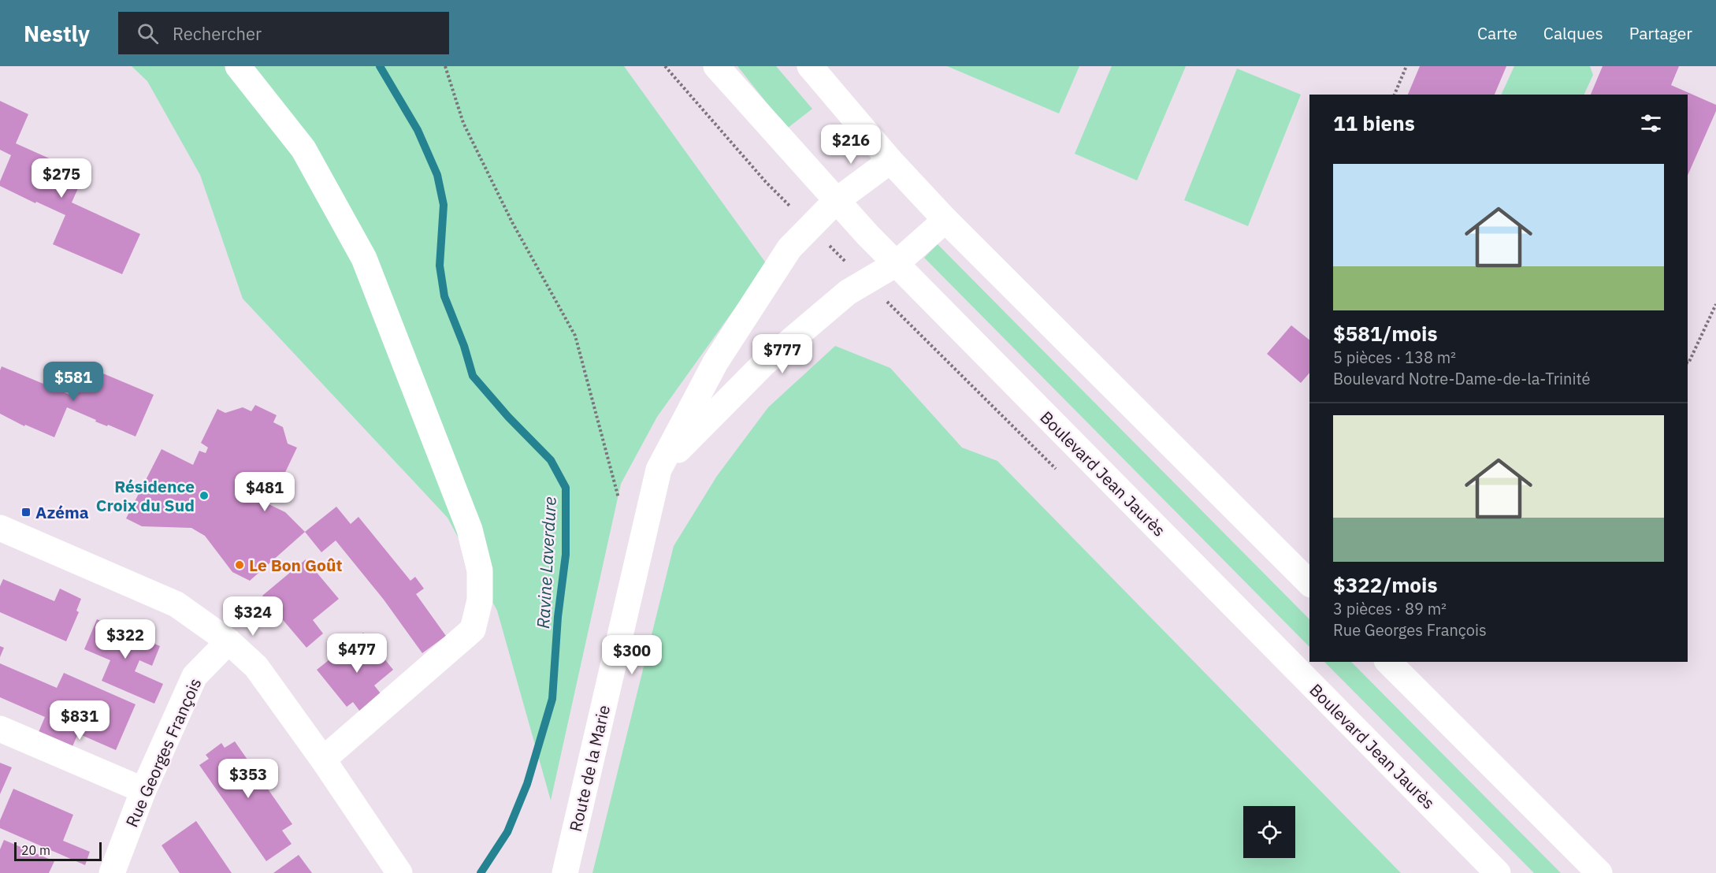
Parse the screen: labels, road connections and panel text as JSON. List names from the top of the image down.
{
  "streets": {
    "street": ["Boulevard Jean Jaurès", "Rue Georges François", "Route de la Marie"]
  },
  "crossings": [
    ["Boulevard Jean Jaurès", "Route de la Marie"]
  ],
  "water": ["Ravine Laverdure"],
  "places": {
    "other": ["Résidence Croix du Sud", "Le Bon Goût"],
    "transit": ["Azéma"]
  },
  "scale_bar": "20 m",
  "page": {
    "header": "Nestly",
    "search": "Rechercher",
    "nav": ["Carte", "Calques", "Partager"],
    "heading": "11 biens",
    "price": [
      "$216",
      "$275",
      "$777",
      "$581",
      "$481",
      "$324",
      "$322",
      "$477",
      "$300",
      "$831",
      "$353"
    ],
    "list": [
      {
        "name": "$581/mois",
        "note": "5 pièces · 138 m² · Boulevard Notre-Dame-de-la-Trinité"
      },
      {
        "name": "$322/mois",
        "note": "3 pièces · 89 m² · Rue Georges François"
      }
    ],
    "scale": "20 m"
  }
}
